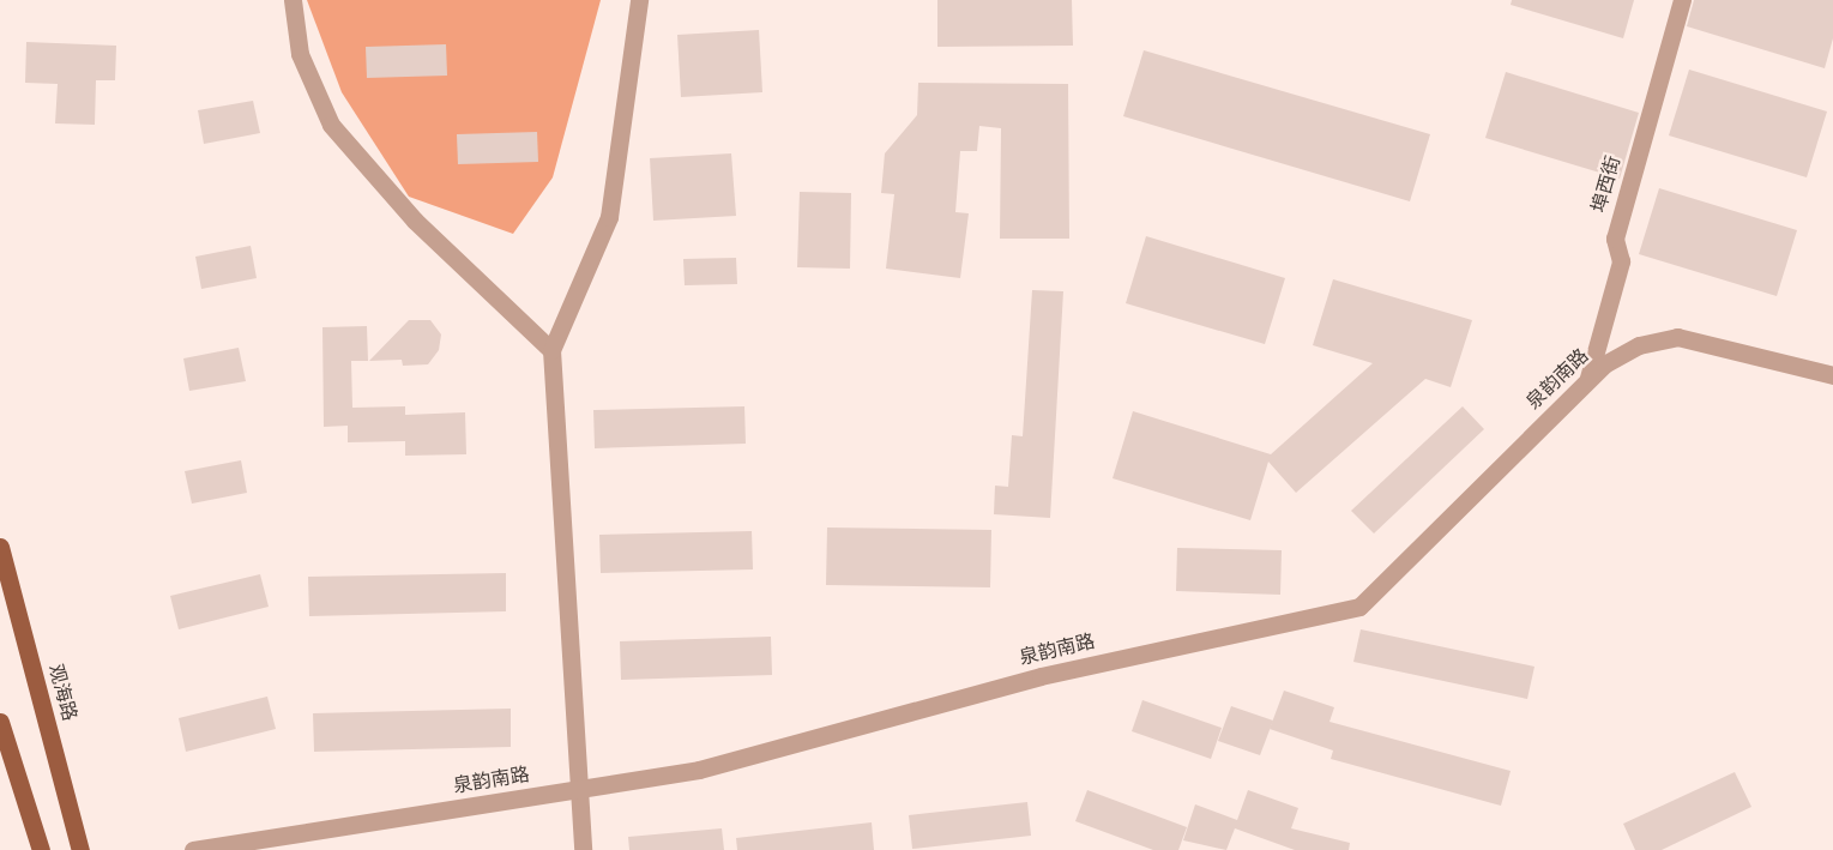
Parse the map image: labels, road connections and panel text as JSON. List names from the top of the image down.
{
  "streets": {
    "main road": ["观海路"],
    "street": ["埠西街", "泉韵南路"]
  },
  "crossings": [
    ["埠西街", "泉韵南路"]
  ]
}
